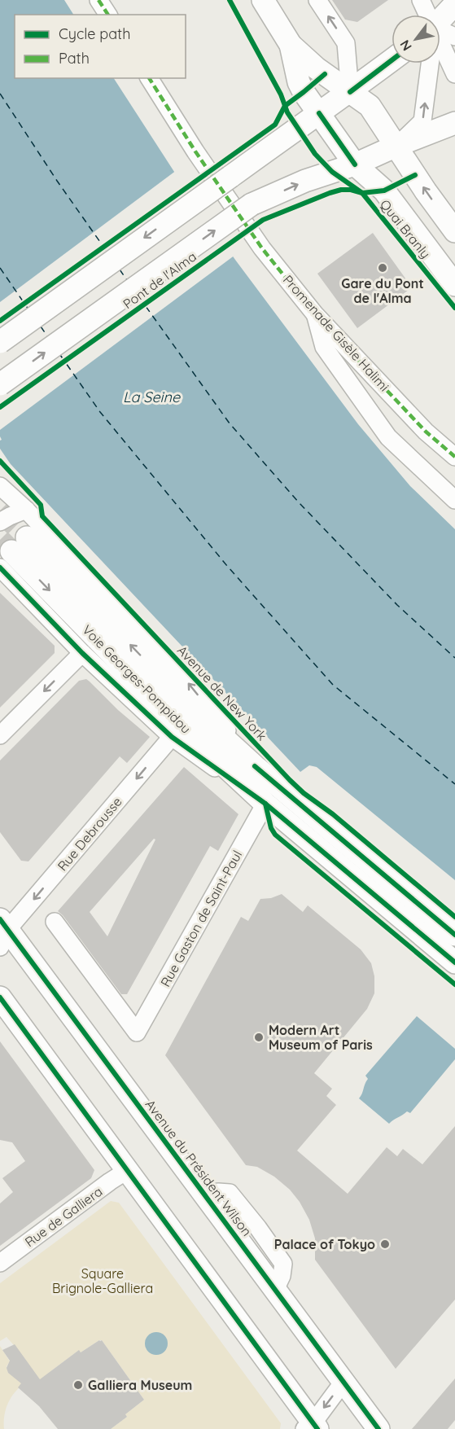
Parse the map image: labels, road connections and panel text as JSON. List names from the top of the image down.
{
  "streets": {
    "main road": [
      "Quai Branly",
      "Pont de l'Alma",
      "Voie Georges-Pompidou",
      "Avenue de New York",
      "Avenue du Président Wilson"
    ],
    "street": [
      "Promenade Gisèle Halimi",
      "Rue Debrousse",
      "Rue Gaston de Saint-Paul",
      "Rue de Galliera"
    ]
  },
  "crossings": [
    ["Quai Branly", "Pont de l'Alma"],
    ["Voie Georges-Pompidou", "Avenue de New York"],
    ["Voie Georges-Pompidou", "Rue Gaston de Saint-Paul"],
    ["Rue Debrousse", "Avenue du Président Wilson"]
  ],
  "water": ["La Seine"],
  "parks": ["Square Brignole-Galliera"],
  "places": [
    "Gare du Pont de l'Alma",
    "Modern Art Museum of Paris",
    "Palace of Tokyo",
    "Galliera Museum"
  ],
  "legend": ["Cycle path", "Path"],
  "north": "bottom left"
}
